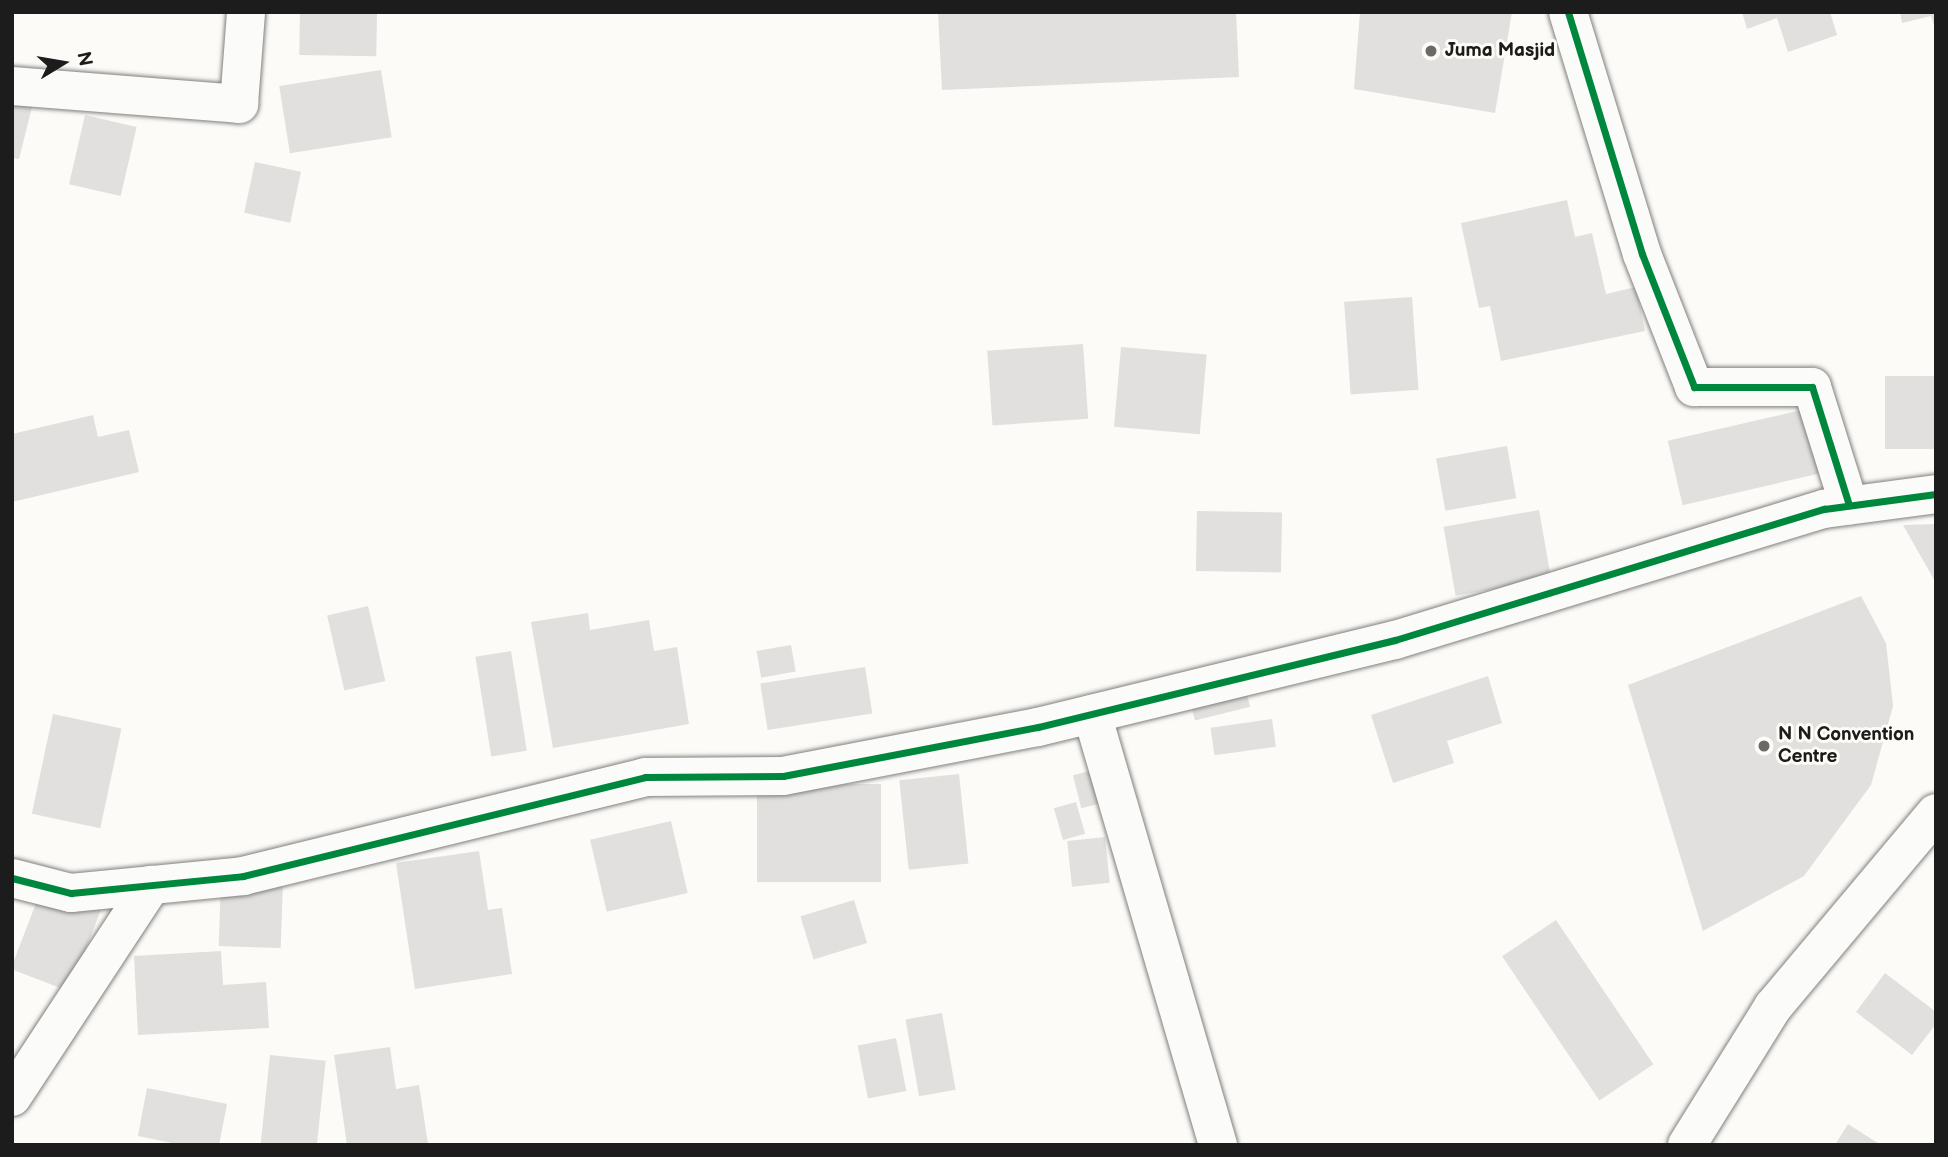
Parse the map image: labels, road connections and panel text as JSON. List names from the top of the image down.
{
  "places": ["Juma Masjid", "N N Convention Centre"],
  "north": "right"
}
